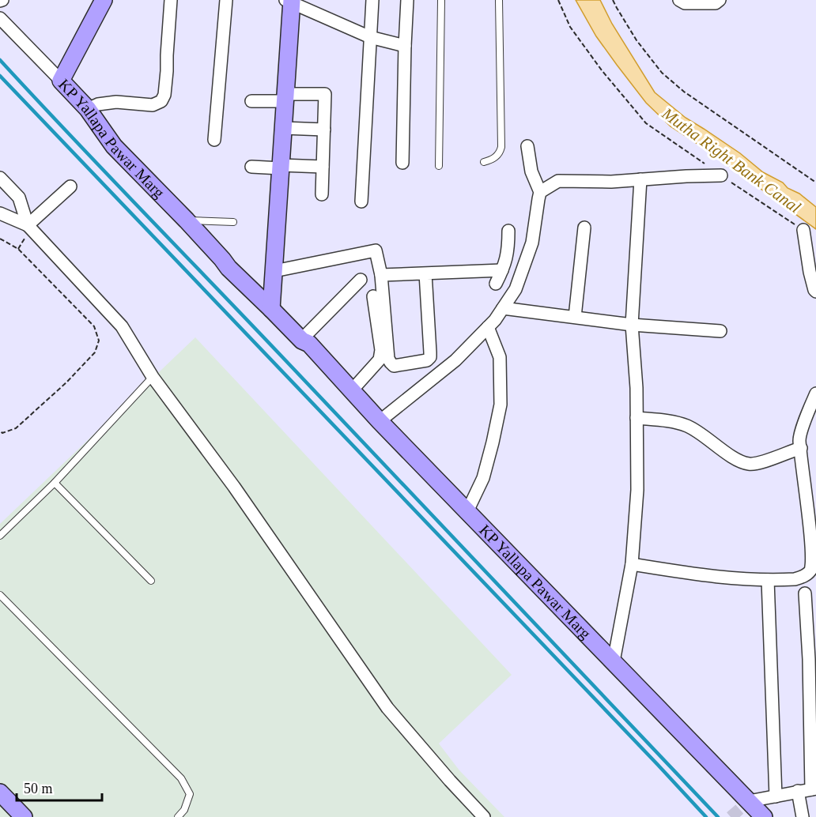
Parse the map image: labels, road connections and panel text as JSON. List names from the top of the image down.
{
  "streets": {
    "street": ["KP Yallapa Pawar Marg"]
  },
  "water": ["Mutha Right Bank Canal"],
  "scale_bar": "50 m"
}
